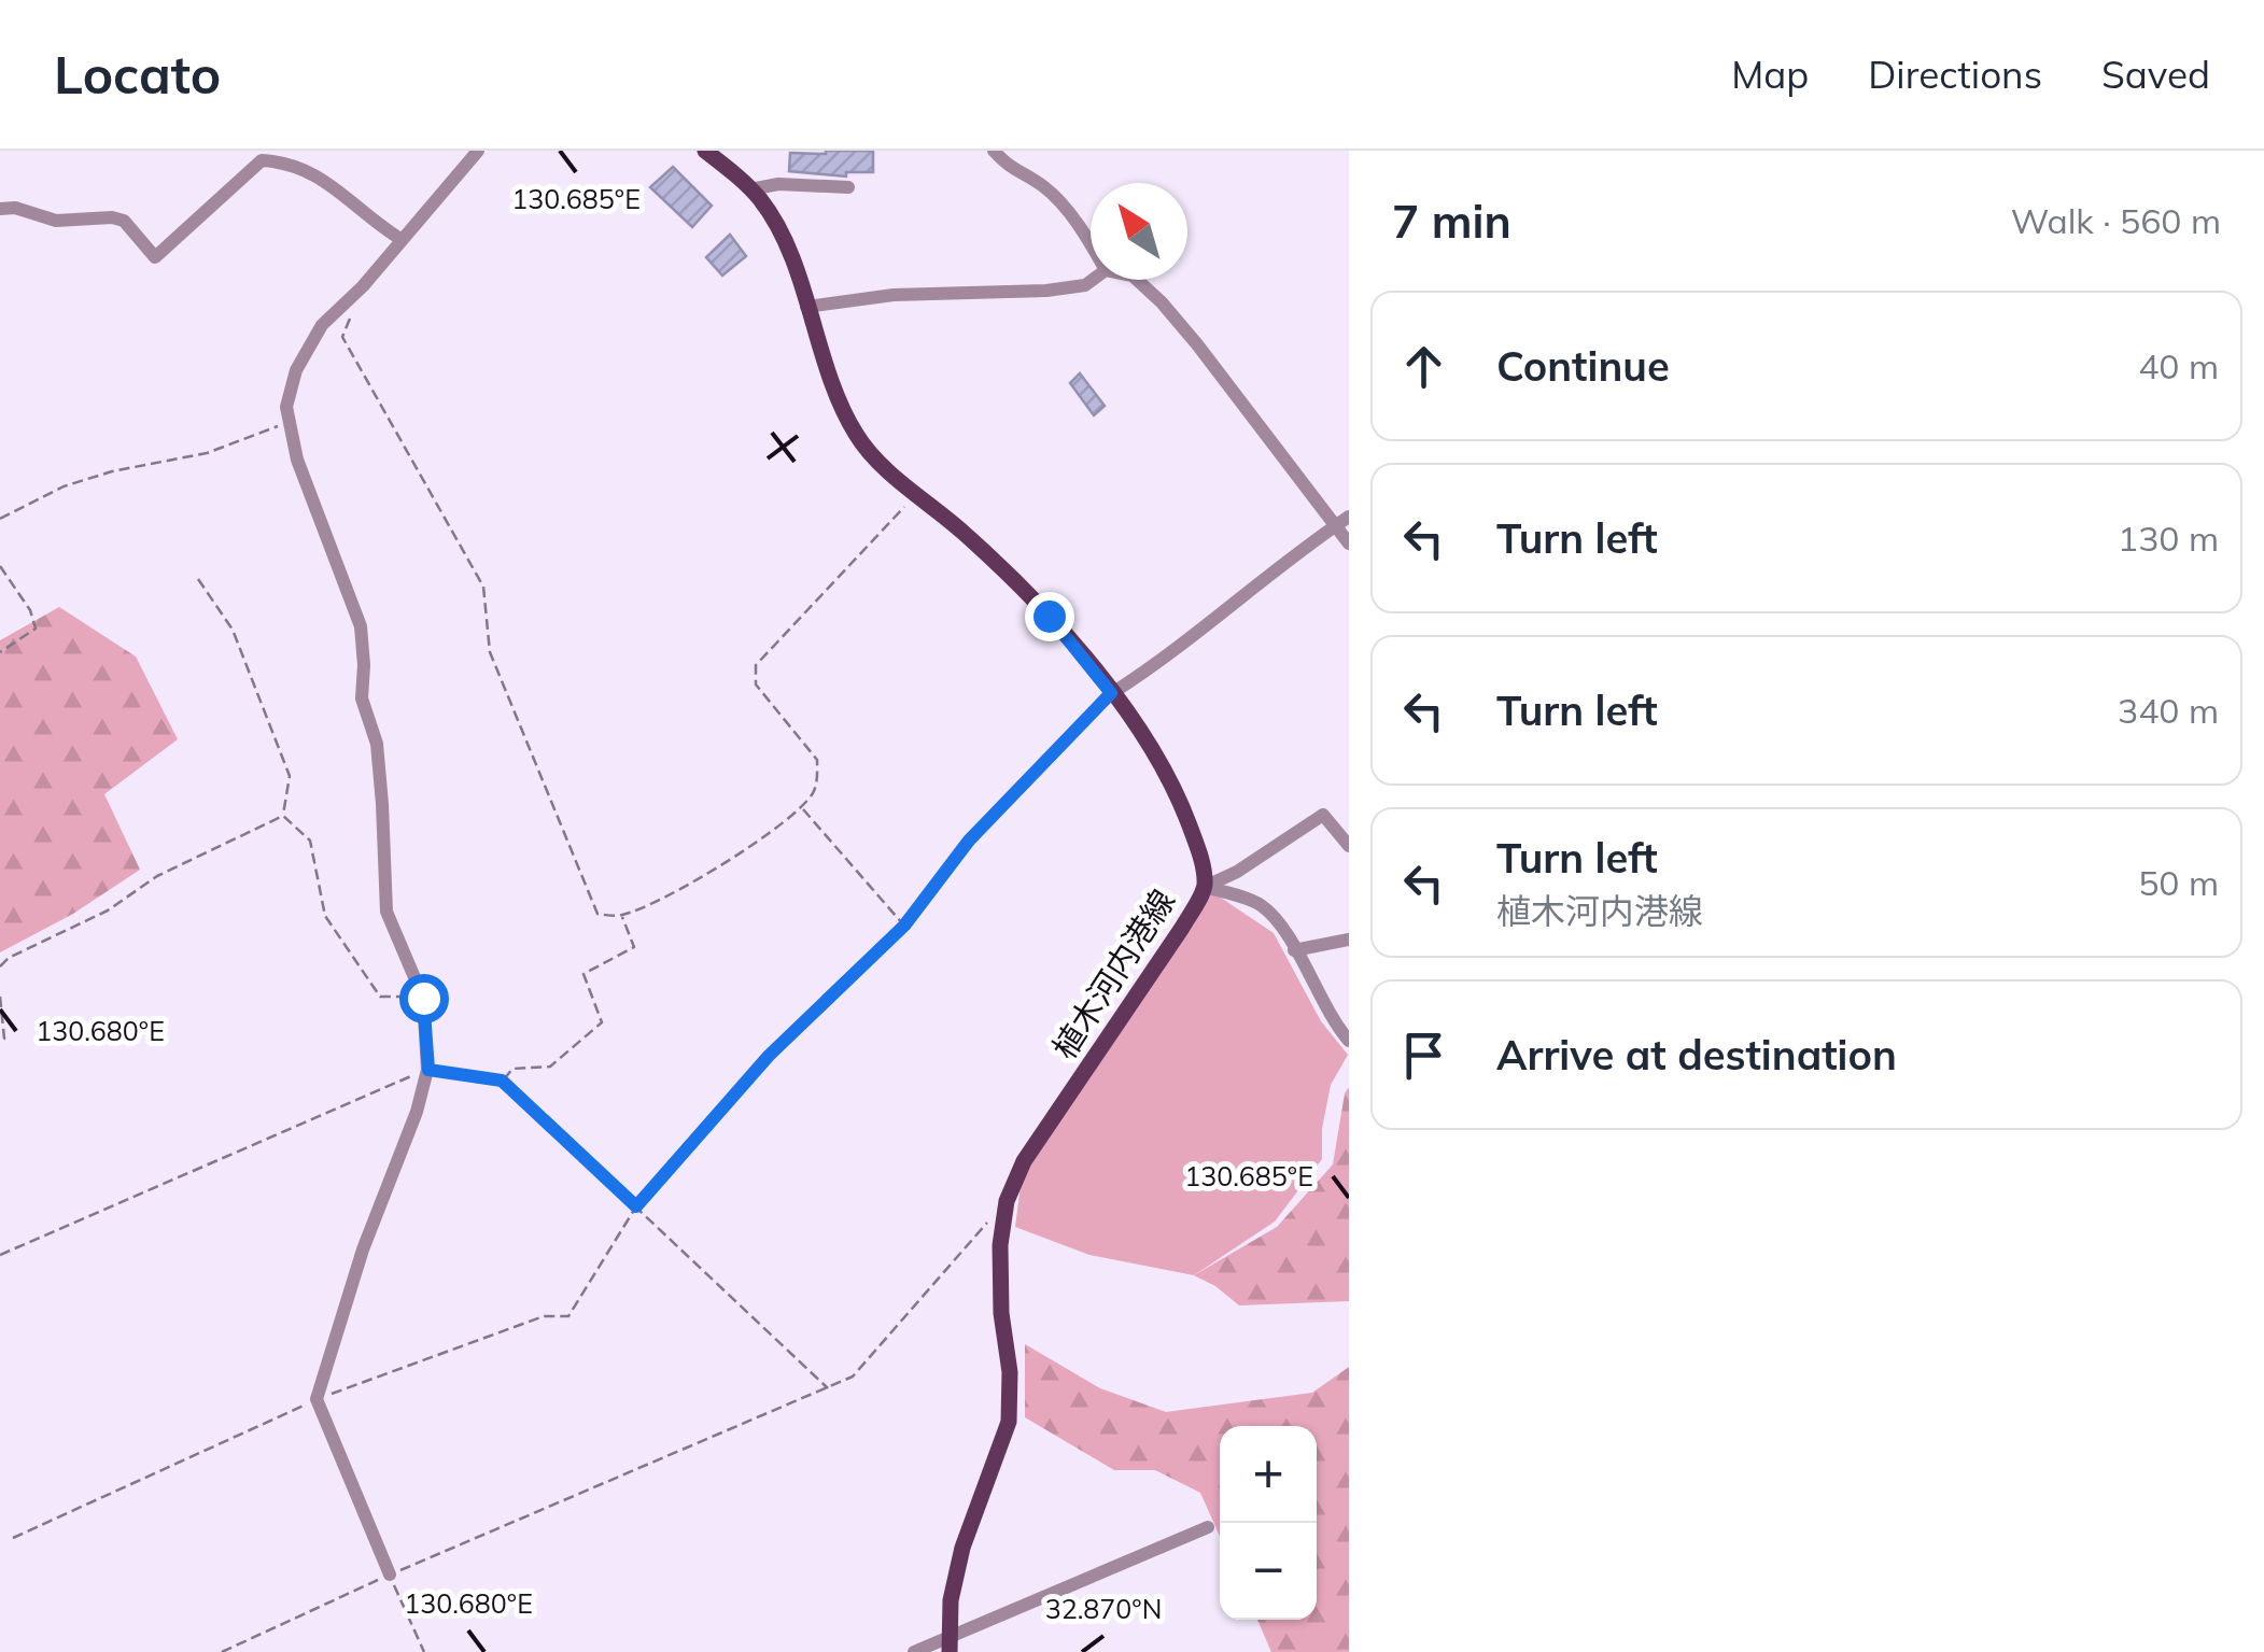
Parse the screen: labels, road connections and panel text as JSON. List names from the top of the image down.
{
  "streets": {
    "main road": ["植木河内港線"]
  },
  "north": "top left",
  "page": {
    "header": "Locato",
    "nav": ["Map", "Directions", "Saved"],
    "heading": ["7 min", "Walk · 560 m"],
    "list": [
      ["Continue", "40 m"],
      ["Turn left", "130 m"],
      ["Turn left", "340 m"],
      ["Turn left", "植木河内港線", "50 m"],
      "Arrive at destination"
    ],
    "map_buttons": ["+", "−"]
  },
  "coordinates": ["130.685°E", "130.680°E", "32.870°N"]
}
